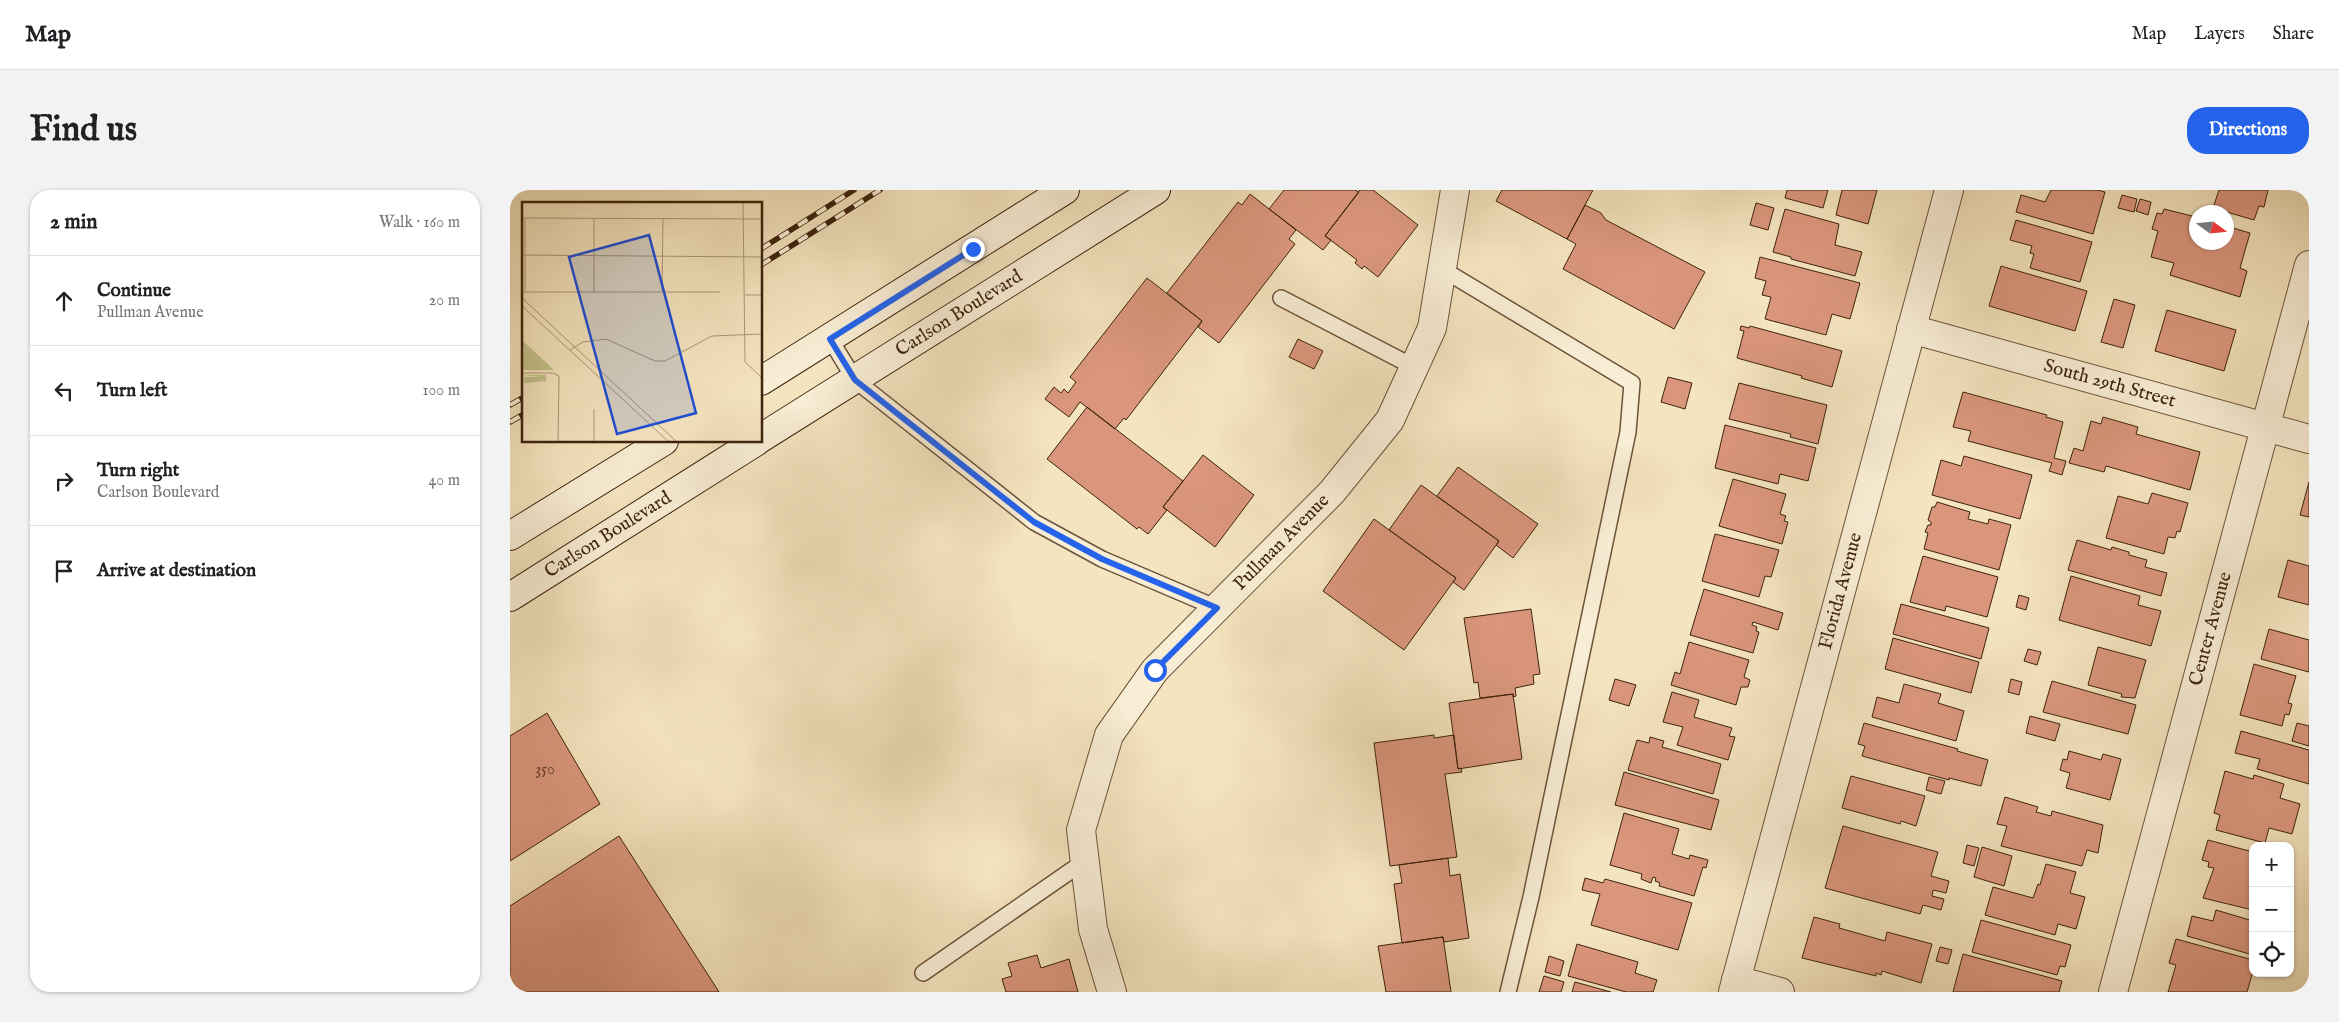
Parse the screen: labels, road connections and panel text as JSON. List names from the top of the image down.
{
  "streets": {
    "street": [
      "Carlson Boulevard",
      "South 29th Street",
      "Pullman Avenue",
      "Florida Avenue",
      "Center Avenue"
    ]
  },
  "crossings": [
    ["South 29th Street", "Florida Avenue"],
    ["South 29th Street", "Center Avenue"]
  ],
  "house_numbers": ["350"],
  "north": "right",
  "page": {
    "header": "Map",
    "nav": ["Map", "Layers", "Share"],
    "buttons": "Directions",
    "title": "Find us",
    "heading": ["2 min", "Walk · 160 m"],
    "list": [
      ["Continue", "Pullman Avenue", "20 m"],
      ["Turn left", "100 m"],
      ["Turn right", "Carlson Boulevard", "40 m"],
      "Arrive at destination"
    ],
    "map_buttons": ["+", "−"]
  }
}
